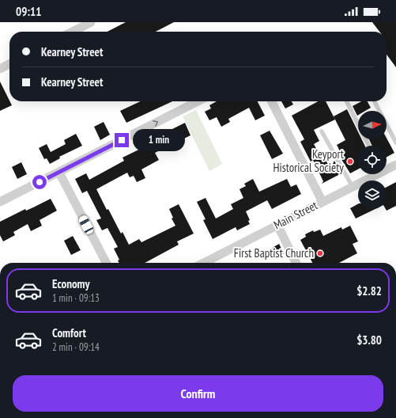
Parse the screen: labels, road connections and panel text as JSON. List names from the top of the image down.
{
  "streets": {
    "street": ["Main Street"]
  },
  "places": ["Keyport Historical Society", "First Baptist Church"],
  "north": "right",
  "page": {
    "status": "09:11",
    "banner": ["Kearney Street", "Kearney Street"],
    "bubble": "1 min",
    "list": [
      {
        "name": "Economy",
        "note": "1 min · 09:13",
        "value": "$2.82"
      },
      {
        "name": "Comfort",
        "note": "2 min · 09:14",
        "value": "$3.80"
      }
    ],
    "buttons": "Confirm"
  }
}
